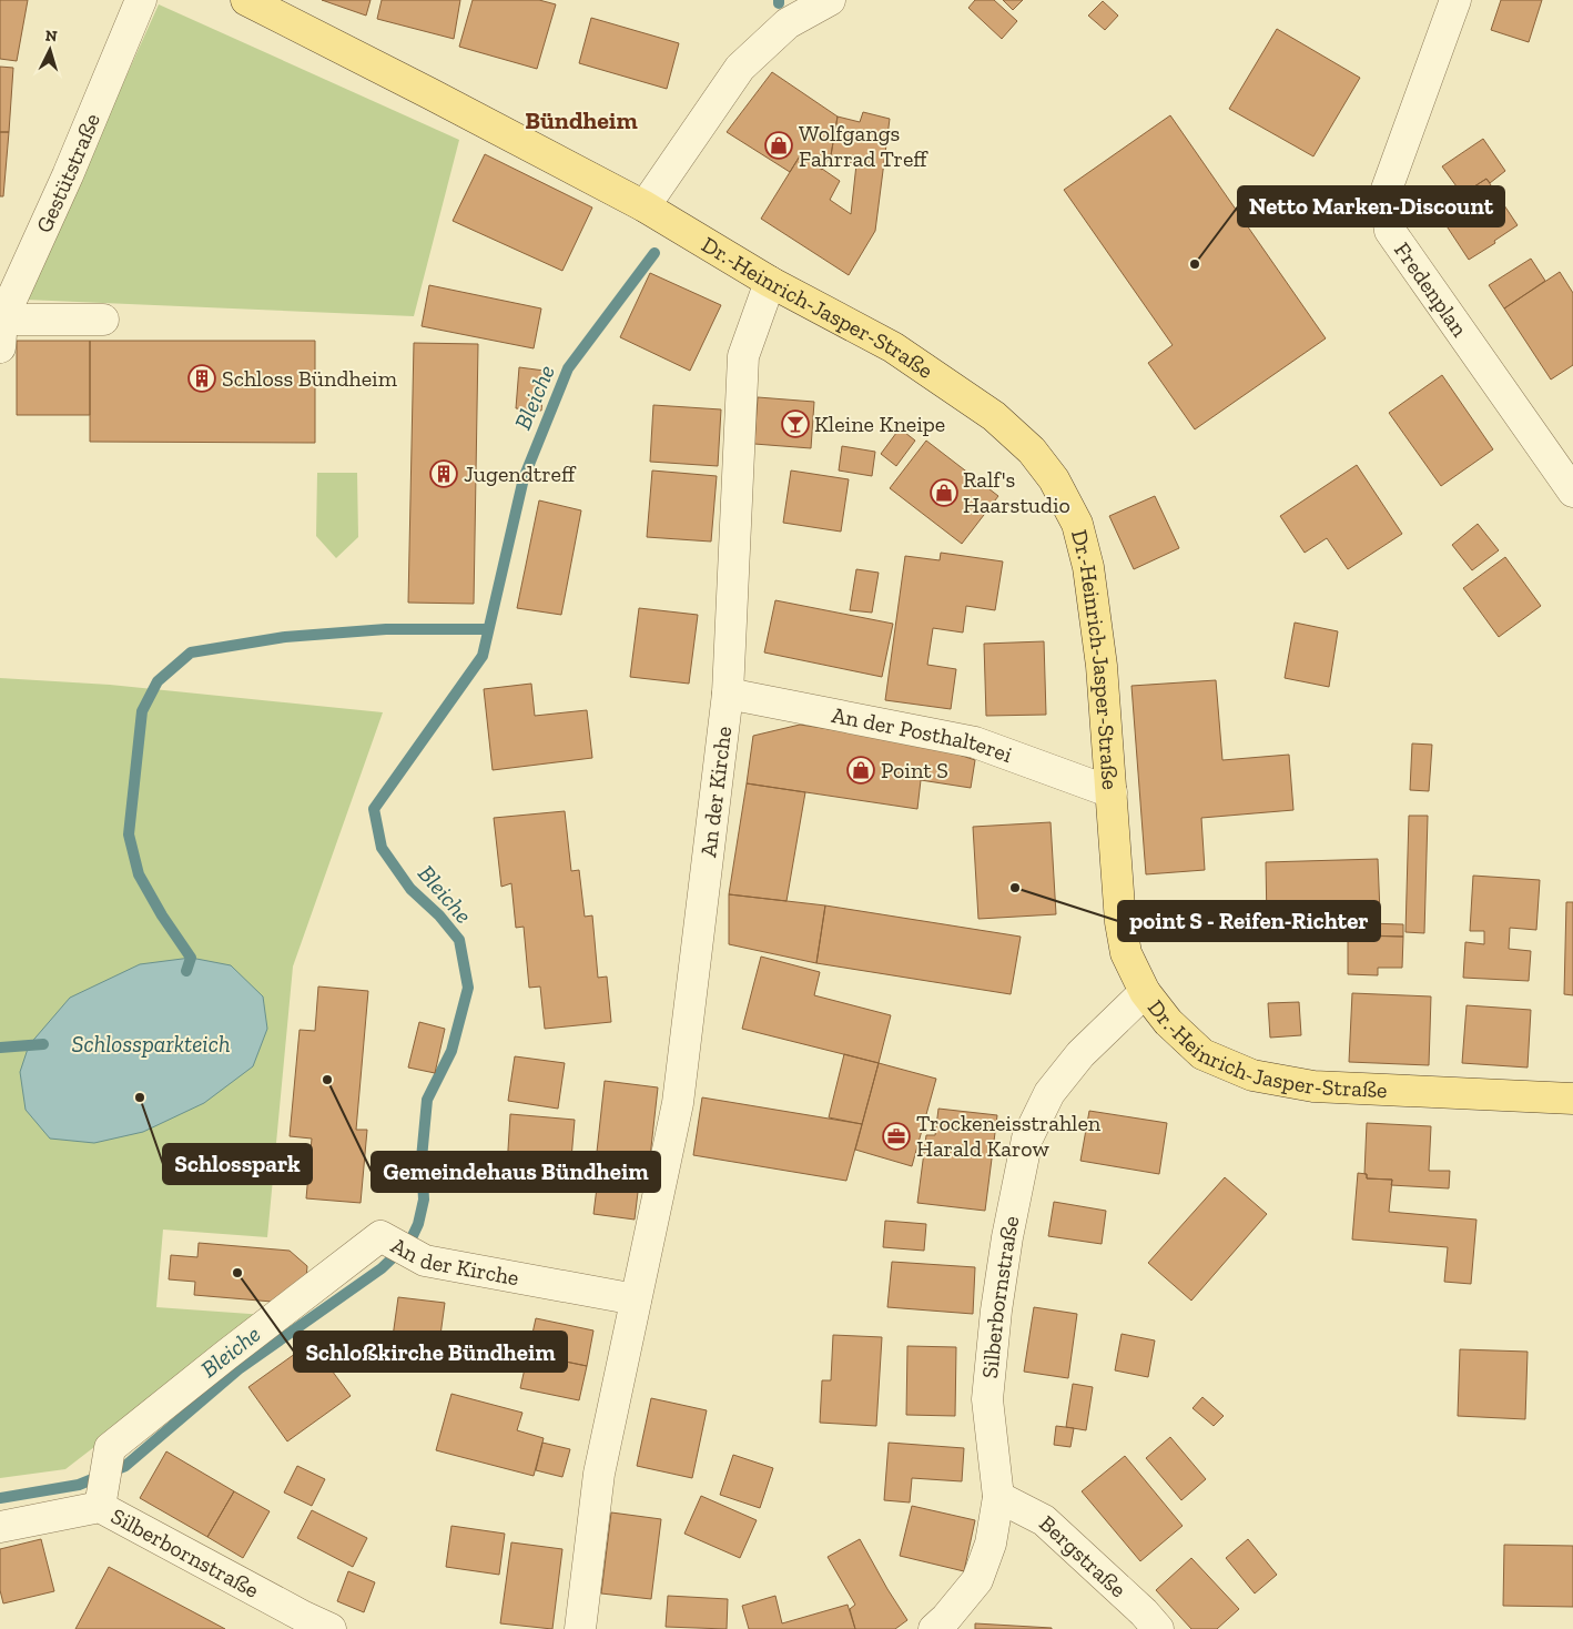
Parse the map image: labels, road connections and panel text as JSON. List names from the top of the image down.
{
  "streets": {
    "main road": ["Dr.-Heinrich-Jasper-Straße"],
    "street": [
      "Gestütstraße",
      "Fredenplan",
      "An der Posthalterei",
      "An der Kirche",
      "Silberbornstraße",
      "Bergstraße"
    ]
  },
  "crossings": [
    ["Dr.-Heinrich-Jasper-Straße", "An der Posthalterei"],
    ["Dr.-Heinrich-Jasper-Straße", "An der Kirche"],
    ["Dr.-Heinrich-Jasper-Straße", "Silberbornstraße"],
    ["An der Posthalterei", "An der Kirche"],
    ["An der Kirche", "Silberbornstraße"],
    ["Silberbornstraße", "Bergstraße"]
  ],
  "districts": ["Bündheim"],
  "water": ["Bleiche", "Schlossparkteich"],
  "places": {
    "shop": ["Wolfgangs Fahrrad Treff", "Ralf's Haarstudio", "Point S"],
    "other": [
      "Netto Marken-Discount",
      "point S - Reifen-Richter",
      "Gemeindehaus Bündheim",
      "Schlosspark",
      "Schloßkirche Bündheim"
    ],
    "building": ["Schloss Bündheim", "Jugendtreff"],
    "bar": ["Kleine Kneipe"],
    "office": ["Trockeneisstrahlen Harald Karow"]
  },
  "north": "top"
}
